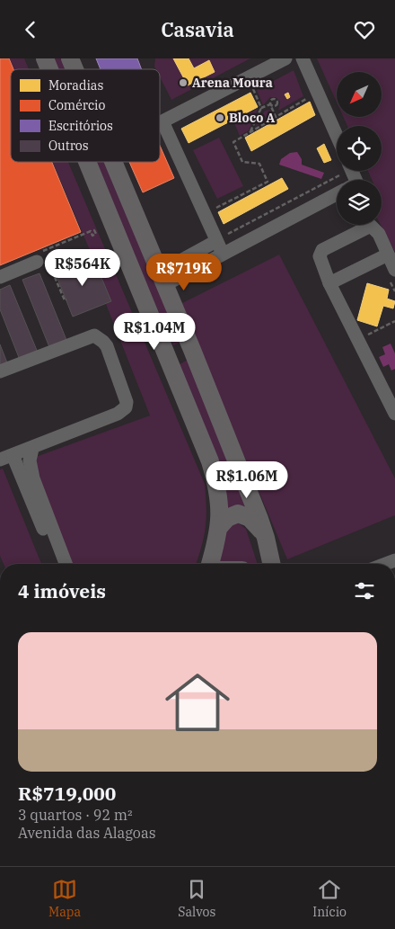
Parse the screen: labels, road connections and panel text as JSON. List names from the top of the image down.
{
  "places": ["Arena Moura", "Bloco A"],
  "legend": [
    "Moradias",
    "Comércio",
    "Escritórios",
    "Outros"
  ],
  "north": "bottom left",
  "page": {
    "header": "Casavia",
    "price": [
      "R$564K",
      "R$719K",
      "R$1.04M",
      "R$1.06M"
    ],
    "heading": "4 imóveis",
    "list": [
      {
        "name": "R$719,000",
        "note": "3 quartos · 92 m² · Avenida das Alagoas"
      }
    ],
    "tabs": ["Mapa", "Salvos", "Início"]
  }
}
